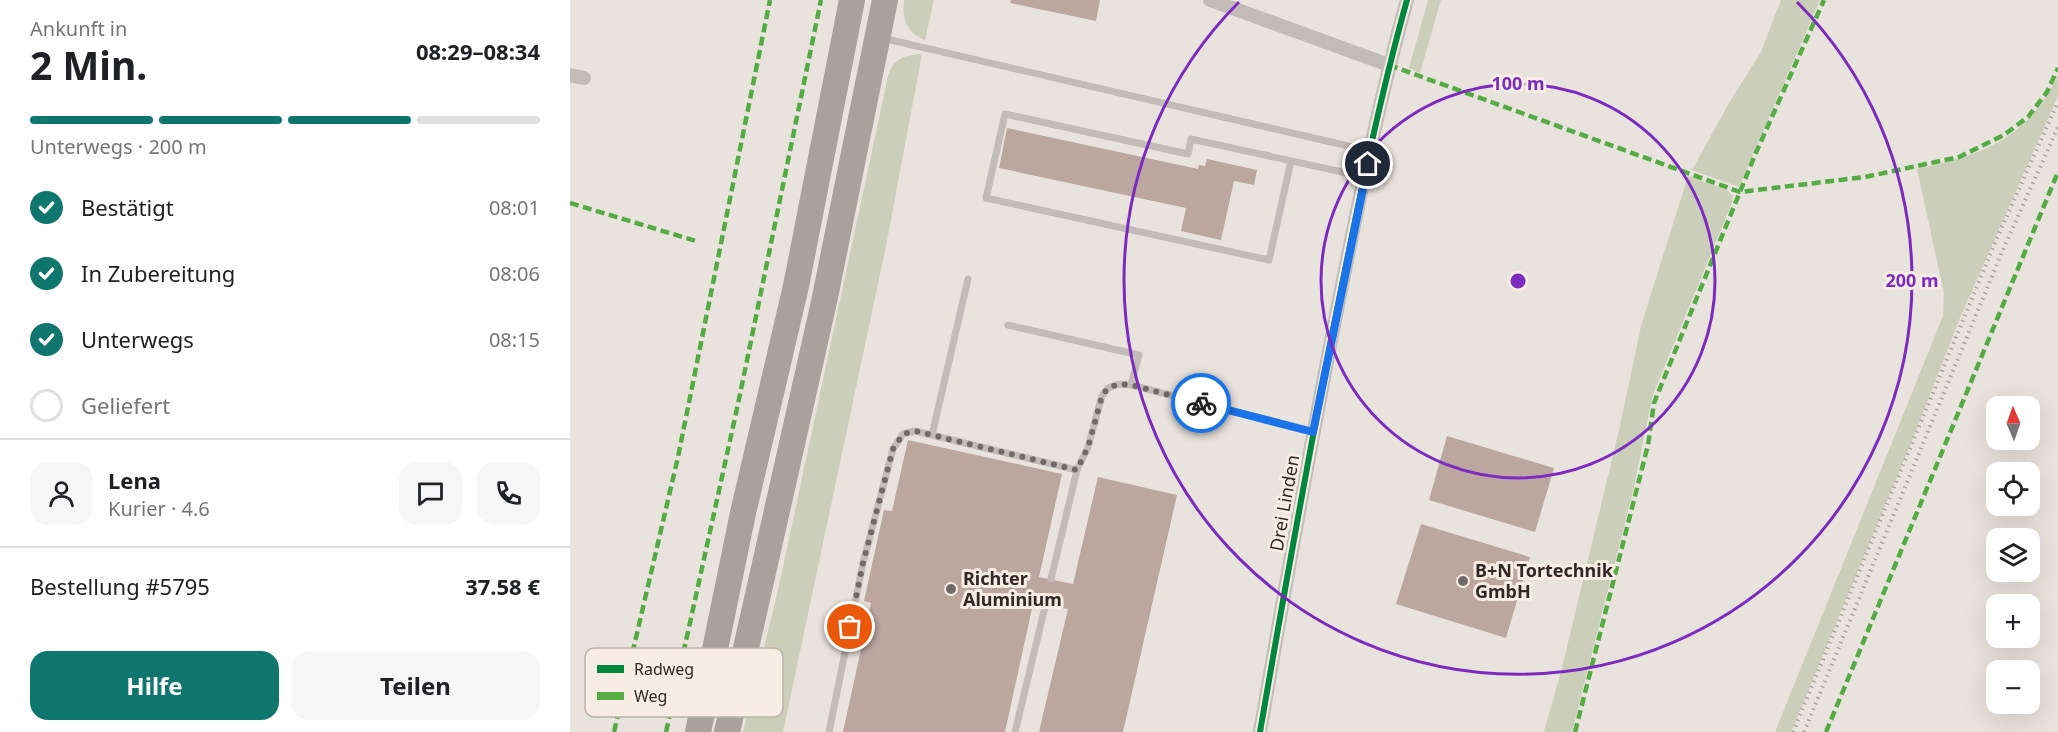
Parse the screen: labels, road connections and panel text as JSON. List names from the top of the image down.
{
  "streets": {
    "street": ["Drei Linden"]
  },
  "places": ["B+N Tortechnik GmbH", "Richter Aluminium"],
  "legend": ["Radweg", "Weg"],
  "north": "top",
  "page": {
    "heading": ["2 Min.", "Ankunft in", "08:29–08:34"],
    "panel": [
      "Lena",
      "Kurier · 4.6",
      "Bestellung #5795",
      "37.58 €"
    ],
    "bar": "Unterwegs · 200 m",
    "list": [
      ["Bestätigt", "08:01"],
      ["In Zubereitung", "08:06"],
      ["Unterwegs", "08:15"],
      "Geliefert"
    ],
    "map_buttons": ["+", "−"],
    "buttons": ["Hilfe", "Teilen"]
  },
  "rings": ["100 m", "200 m"]
}
